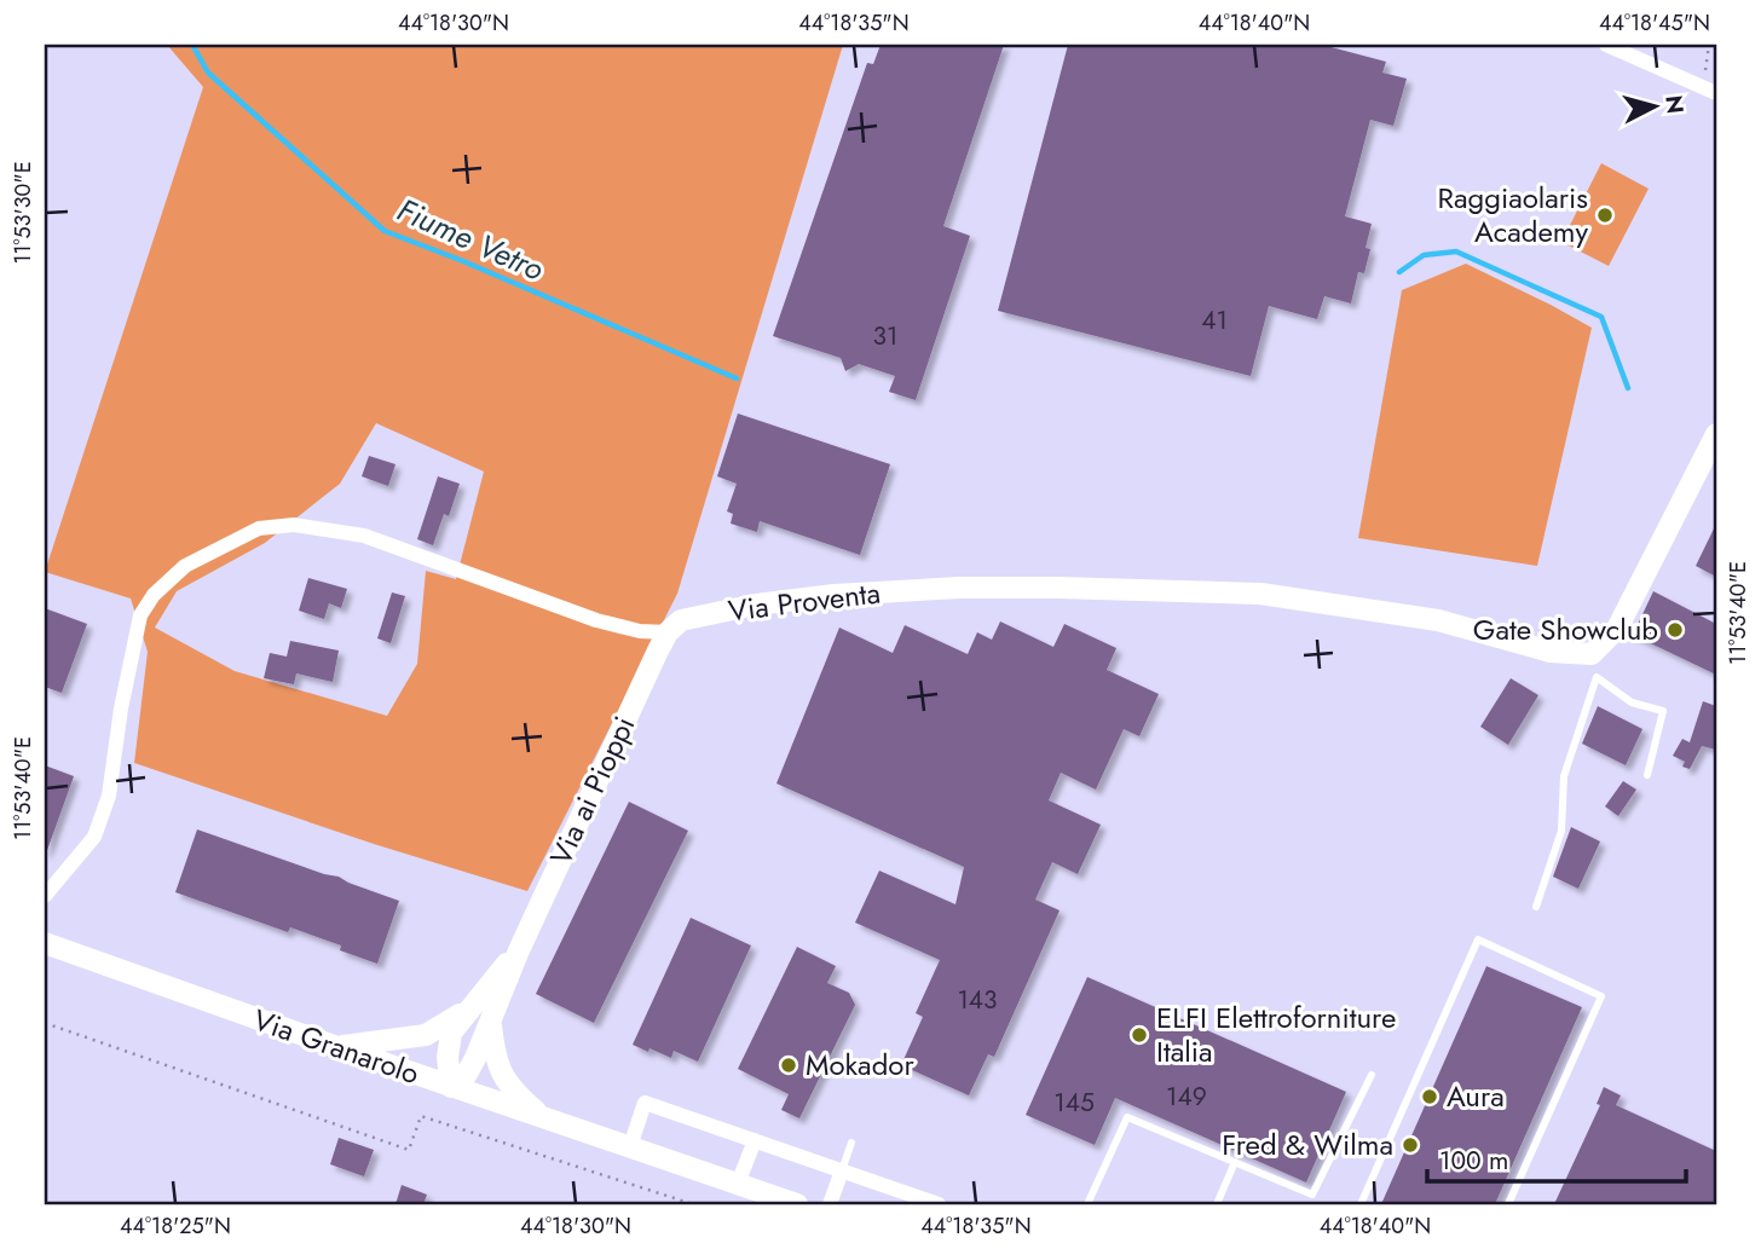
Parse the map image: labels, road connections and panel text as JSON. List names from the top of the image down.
{
  "streets": {
    "street": ["Via Proventa", "Via ai Pioppi", "Via Granarolo"]
  },
  "crossings": [
    ["Via Proventa", "Via ai Pioppi"],
    ["Via ai Pioppi", "Via Granarolo"]
  ],
  "water": ["Fiume Vetro"],
  "places": [
    "Raggiaolaris Academy",
    "Gate Showclub",
    "ELFI Elettroforniture Italia",
    "Mokador",
    "Aura",
    "Fred & Wilma"
  ],
  "house_numbers": [
    "41",
    "31",
    "143",
    "149",
    "145"
  ],
  "scale_bar": "100 m",
  "north": "right",
  "coordinates": [
    "44°18'30\"N",
    "44°18'35\"N",
    "44°18'40\"N",
    "44°18'45\"N",
    "11°53'30\"E",
    "11°53'40\"E",
    "44°18'25\"N"
  ]
}
